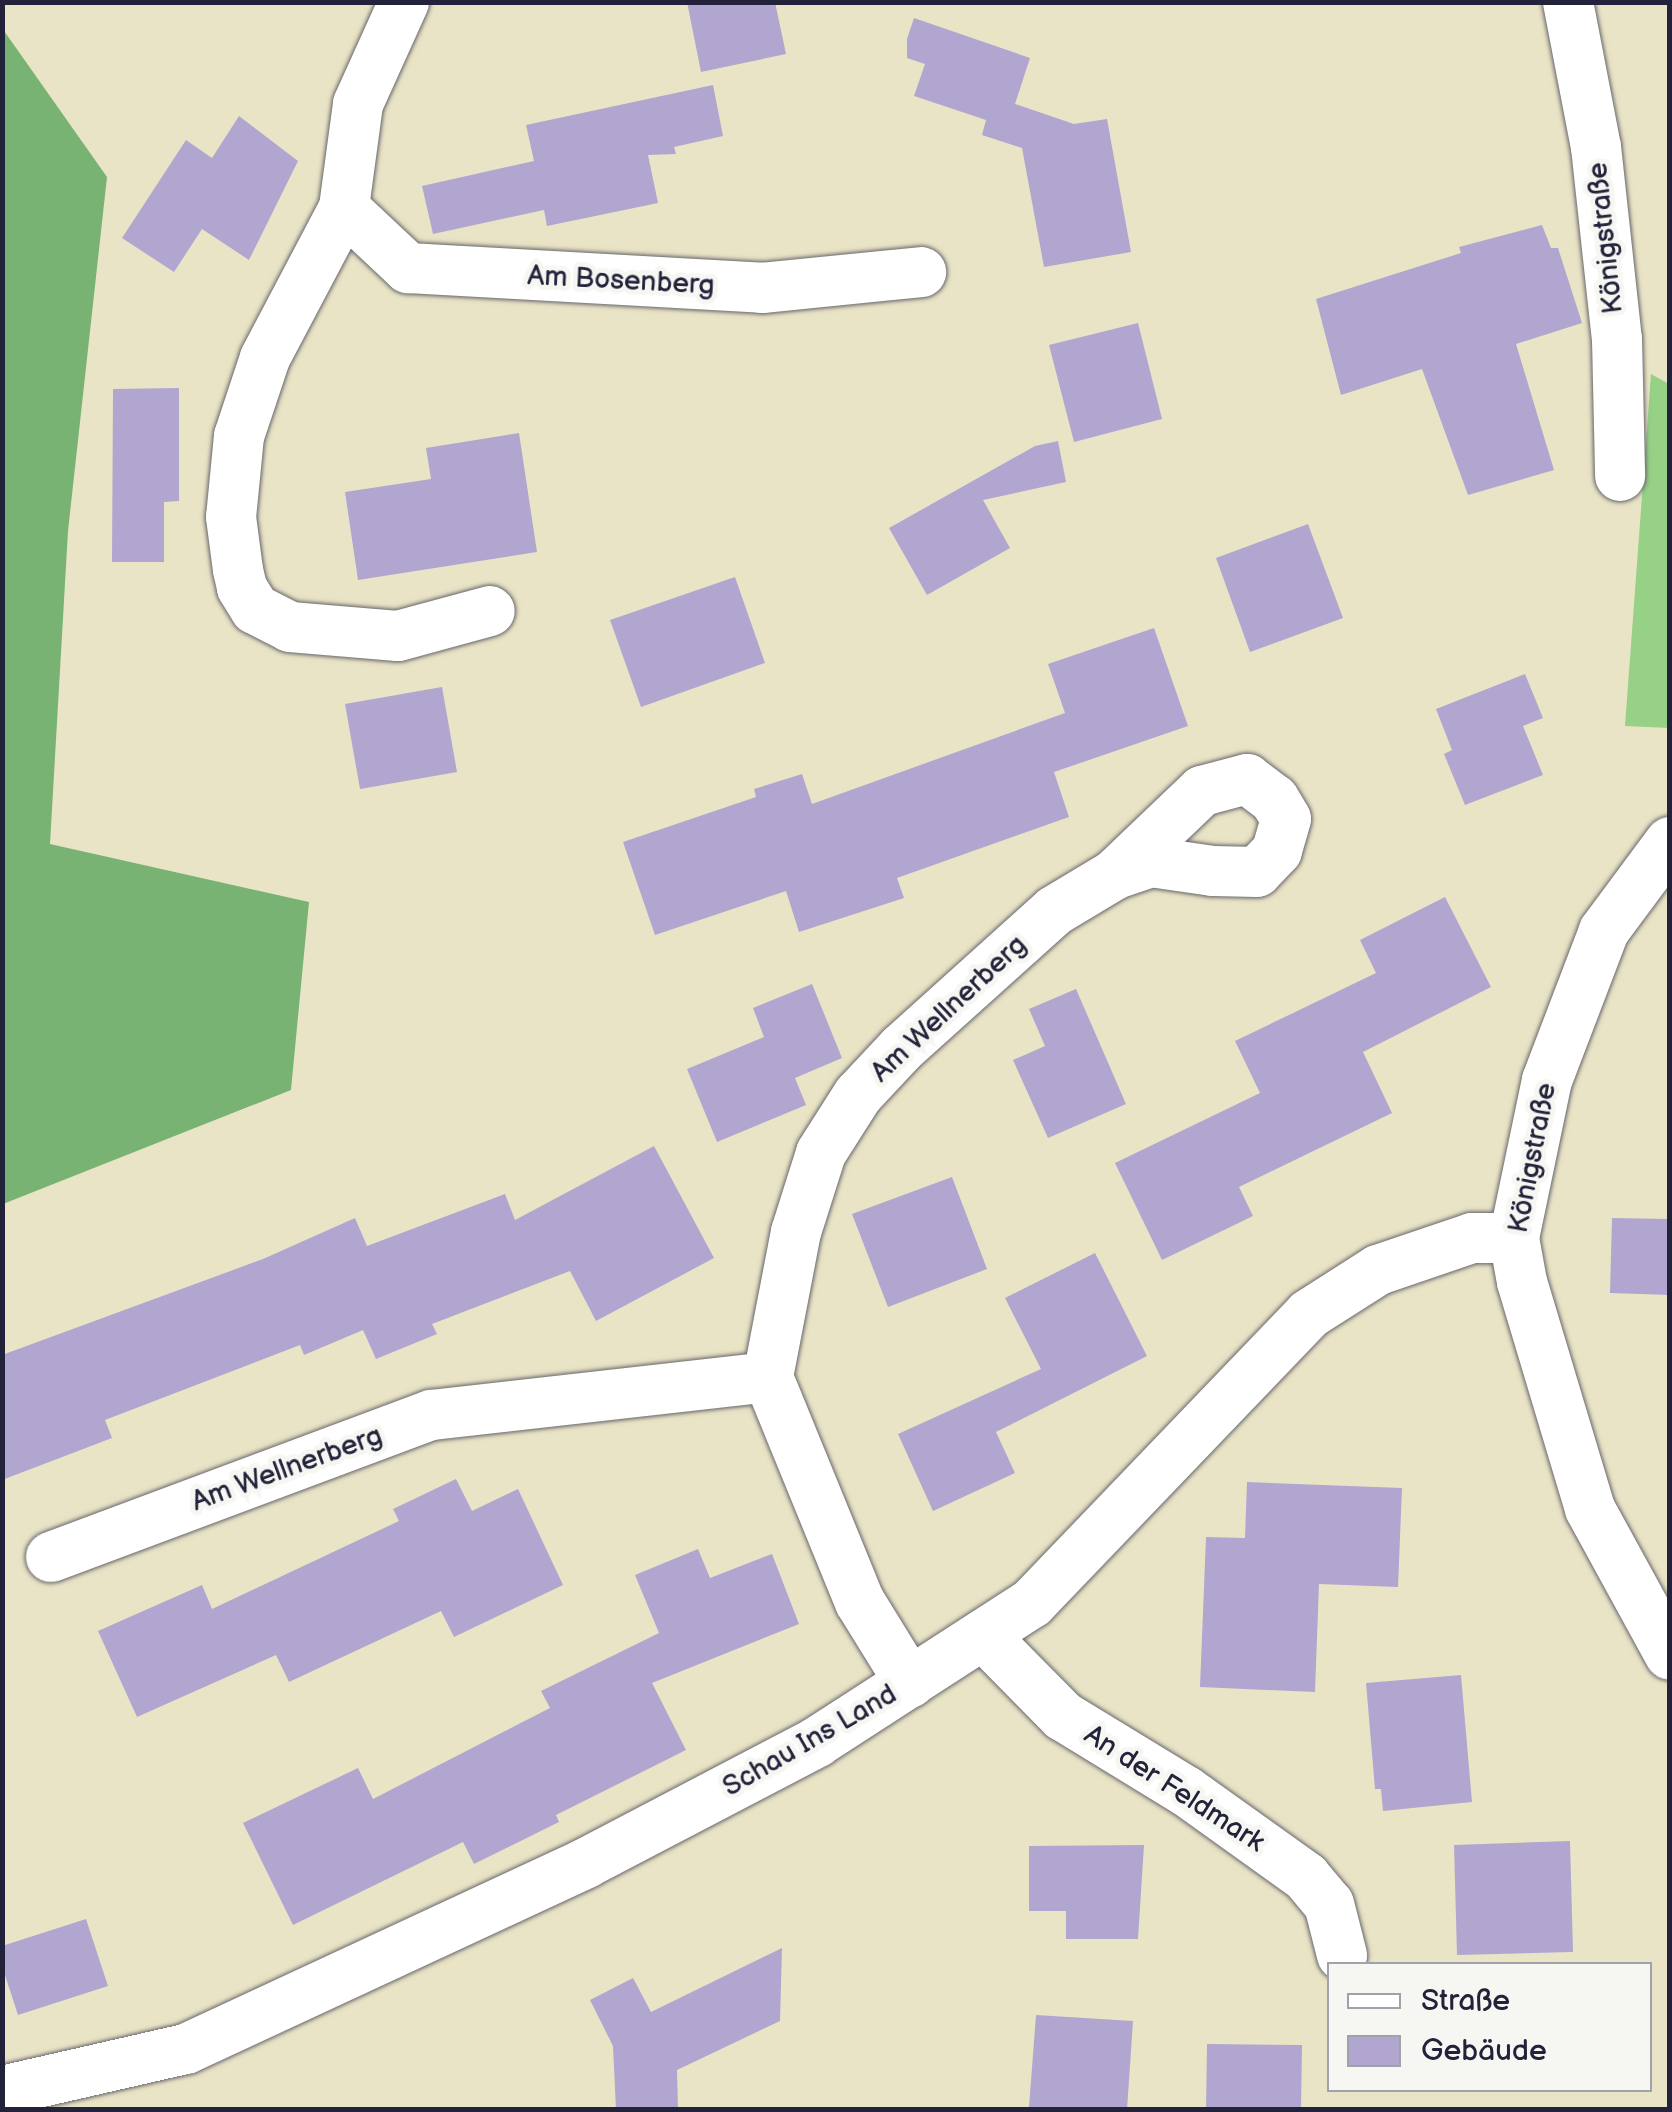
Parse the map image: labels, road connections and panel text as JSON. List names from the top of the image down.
{
  "streets": {
    "street": [
      "Königstraße",
      "Am Bosenberg",
      "Am Wellnerberg",
      "Schau Ins Land",
      "An der Feldmark"
    ]
  },
  "crossings": [
    ["Königstraße", "Schau Ins Land"],
    ["Schau Ins Land", "An der Feldmark"]
  ],
  "legend": ["Straße", "Gebäude"]
}
